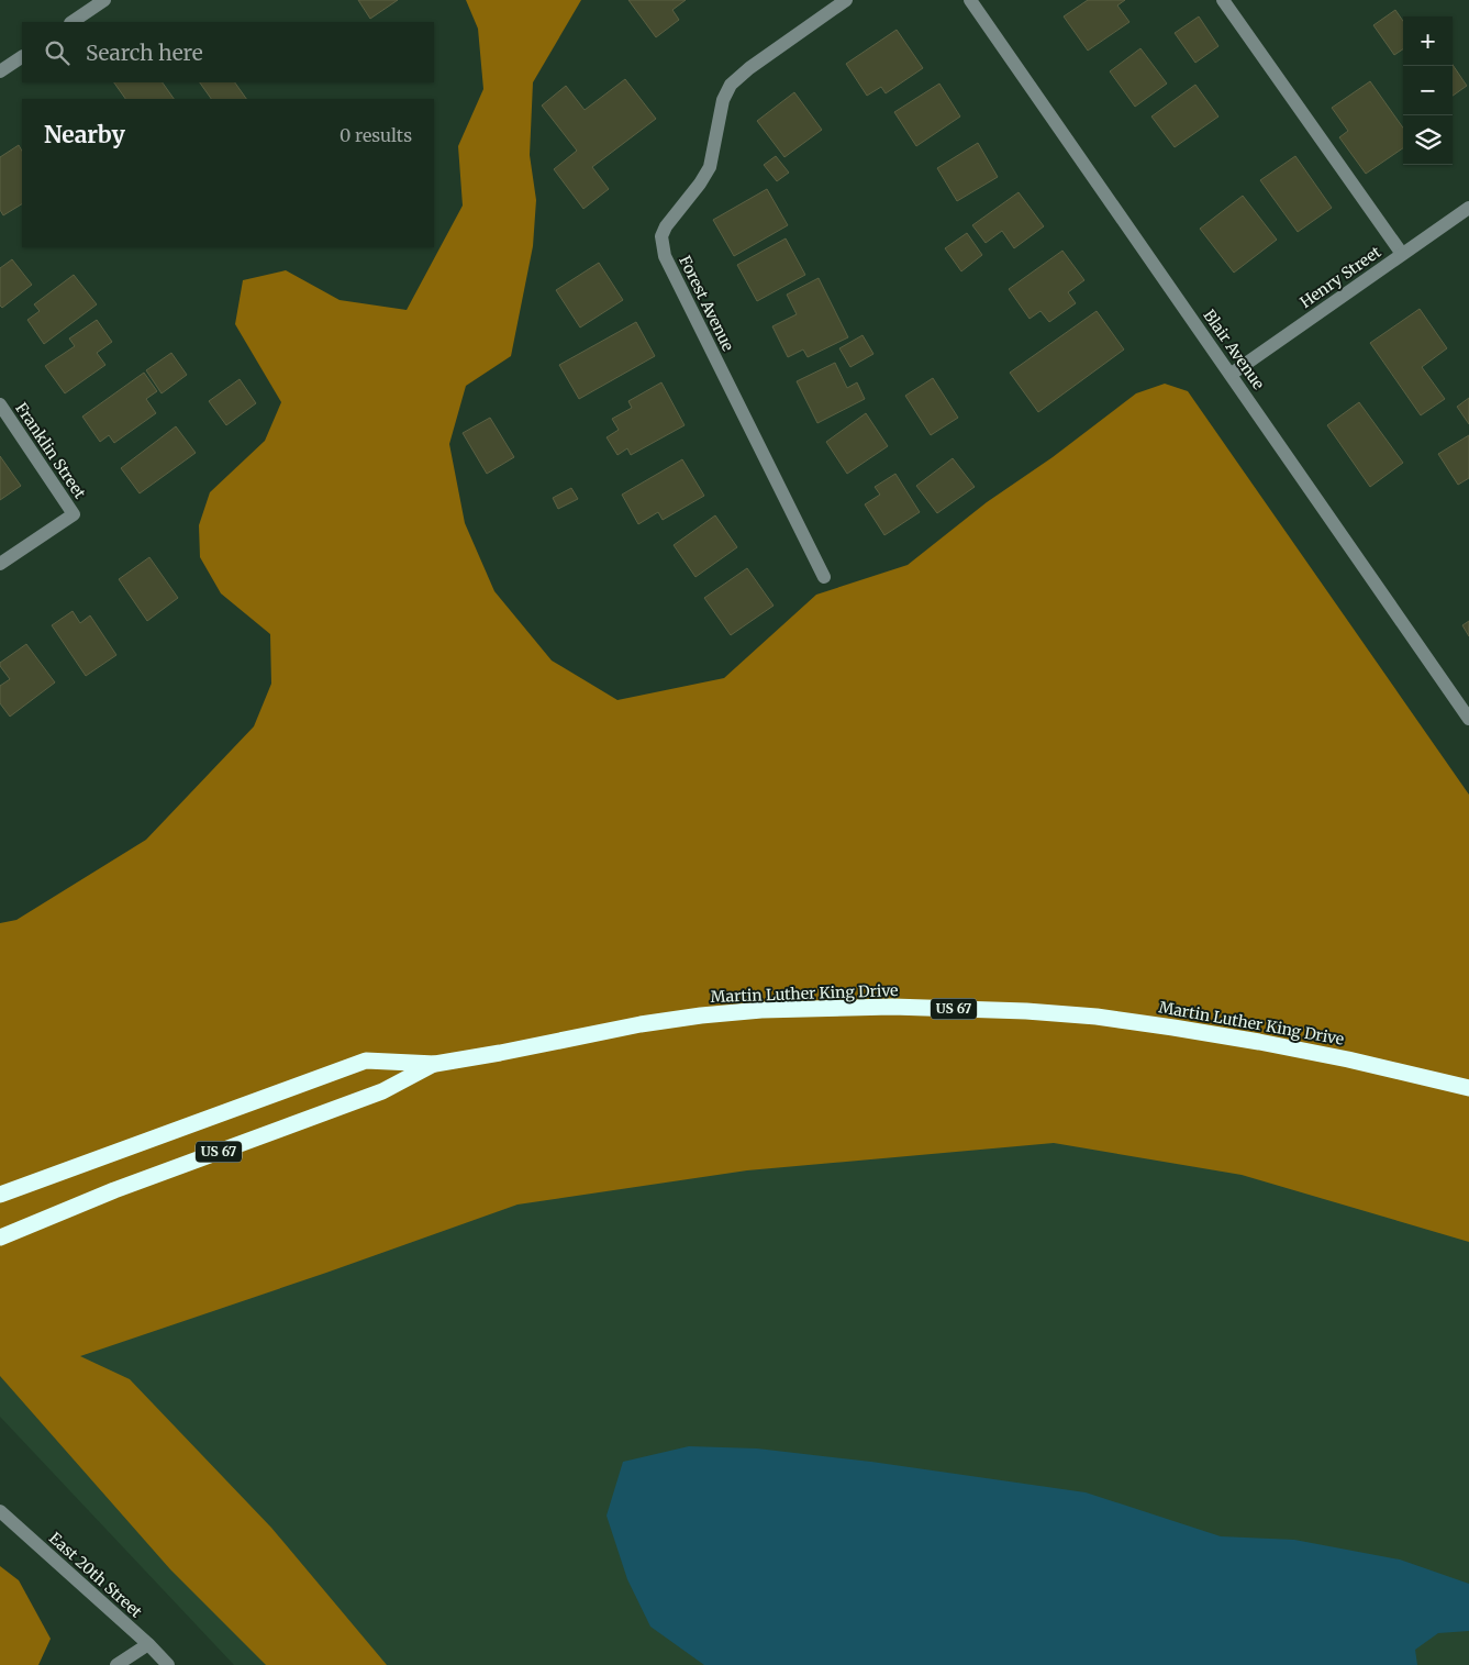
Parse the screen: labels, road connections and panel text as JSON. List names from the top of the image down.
{
  "streets": {
    "highway": ["Martin Luther King Drive", "US 67"],
    "street": [
      "Henry Street",
      "Forest Avenue",
      "Blair Avenue",
      "Franklin Street",
      "East 20th Street"
    ]
  },
  "crossings": [
    ["Henry Street", "Blair Avenue"],
    ["Martin Luther King Drive", "US 67"]
  ],
  "page": {
    "map_buttons": ["+", "−"],
    "search": "Search here",
    "heading": ["Nearby", "0 results"]
  }
}
